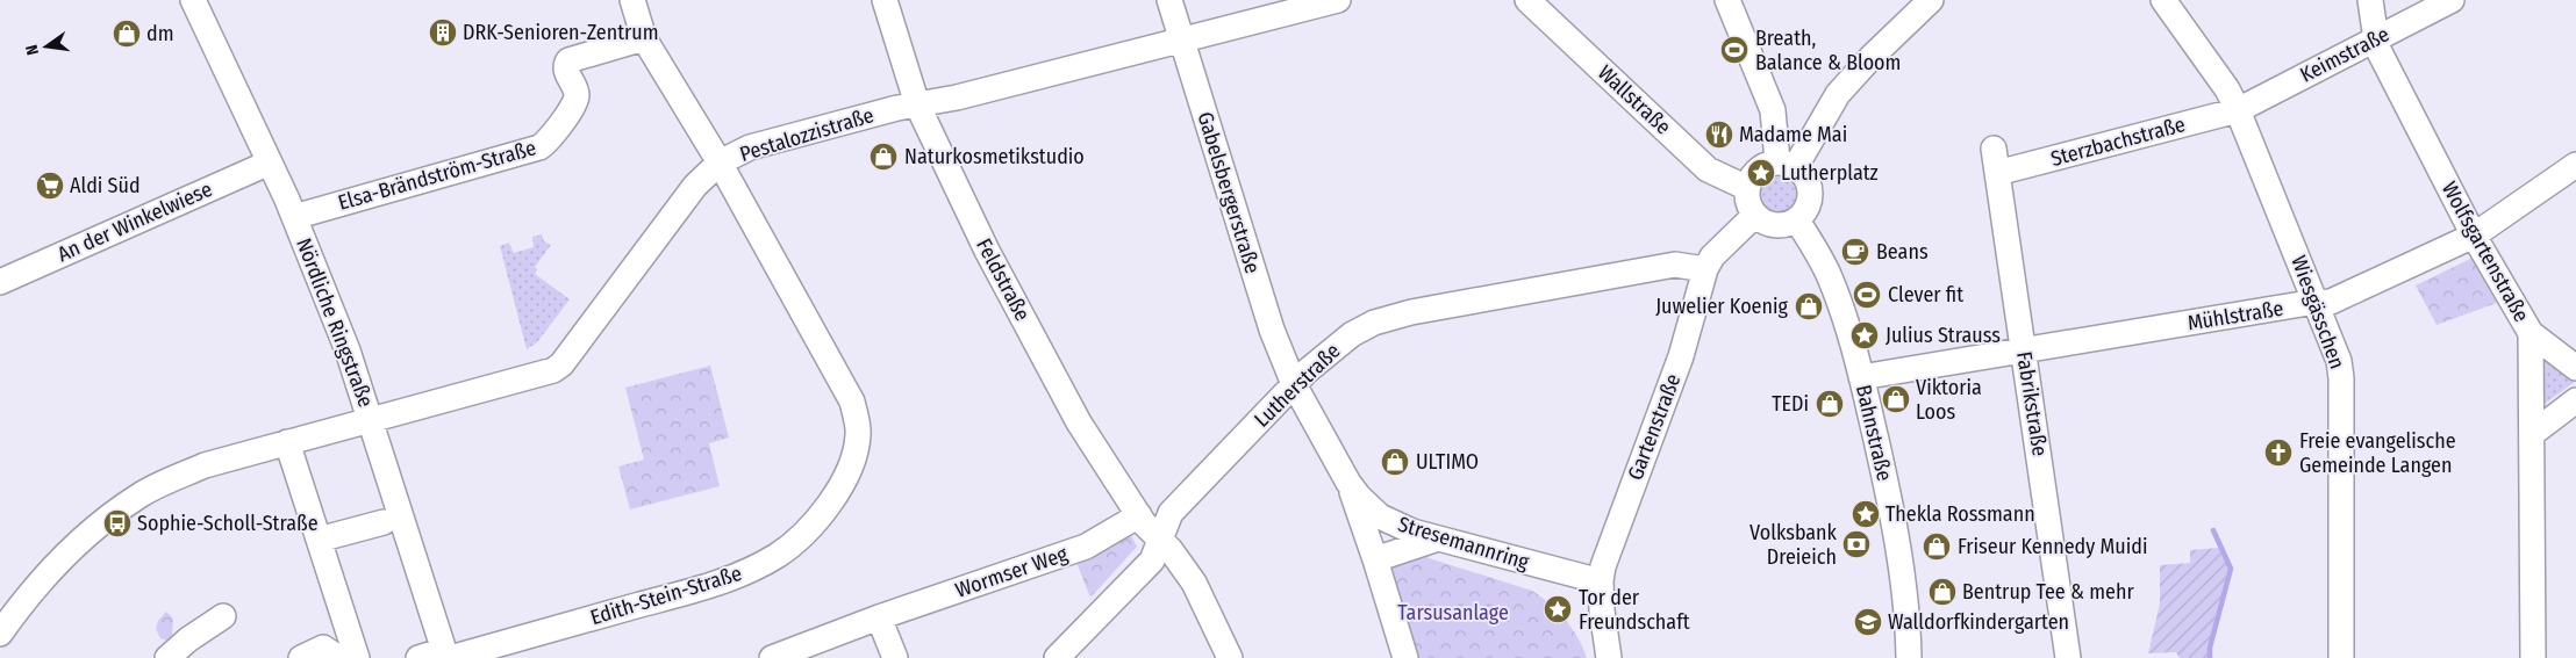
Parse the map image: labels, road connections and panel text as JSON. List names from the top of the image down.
{
  "streets": {
    "street": [
      "Keimstraße",
      "Wallstraße",
      "Pestalozzistraße",
      "Sterzbachstraße",
      "Elsa-Brändström-Straße",
      "Gabelsbergerstraße",
      "An der Winkelwiese",
      "Wolfsgartenstraße",
      "Feldstraße",
      "Wiesgässchen",
      "Mühlstraße",
      "Nördliche Ringstraße",
      "Lutherstraße",
      "Fabrikstraße",
      "Gartenstraße",
      "Bahnstraße",
      "Stresemannring",
      "Wormser Weg",
      "Edith-Stein-Straße"
    ]
  },
  "crossings": [
    ["Keimstraße", "Sterzbachstraße"],
    ["Keimstraße", "Wolfsgartenstraße"],
    ["Keimstraße", "Wiesgässchen"],
    ["Wallstraße", "Gartenstraße"],
    ["Wallstraße", "Bahnstraße"],
    ["Pestalozzistraße", "Gabelsbergerstraße"],
    ["Pestalozzistraße", "Feldstraße"],
    ["Pestalozzistraße", "Nördliche Ringstraße"],
    ["Pestalozzistraße", "Edith-Stein-Straße"],
    ["Sterzbachstraße", "Wiesgässchen"],
    ["Sterzbachstraße", "Fabrikstraße"],
    ["Elsa-Brändström-Straße", "Nördliche Ringstraße"],
    ["Gabelsbergerstraße", "Lutherstraße"],
    ["Gabelsbergerstraße", "Stresemannring"],
    ["An der Winkelwiese", "Nördliche Ringstraße"],
    ["Wolfsgartenstraße", "Mühlstraße"],
    ["Feldstraße", "Lutherstraße"],
    ["Feldstraße", "Wormser Weg"],
    ["Wiesgässchen", "Mühlstraße"],
    ["Mühlstraße", "Fabrikstraße"],
    ["Mühlstraße", "Bahnstraße"],
    ["Nördliche Ringstraße", "Edith-Stein-Straße"],
    ["Lutherstraße", "Gartenstraße"],
    ["Lutherstraße", "Stresemannring"],
    ["Gartenstraße", "Bahnstraße"],
    ["Gartenstraße", "Stresemannring"]
  ],
  "parks": ["Tarsusanlage"],
  "places": {
    "building": ["DRK-Senioren-Zentrum"],
    "shop": [
      "dm",
      "Naturkosmetikstudio",
      "Juwelier Koenig",
      "Viktoria Loos",
      "TEDi",
      "ULTIMO",
      "Friseur Kennedy Muidi",
      "Bentrup Tee & mehr"
    ],
    "sports": ["Breath, Balance & Bloom", "Clever fit"],
    "restaurant": ["Madame Mai"],
    "place": [
      "Lutherplatz",
      "Julius Strauss",
      "Thekla Rossmann",
      "Tor der Freundschaft"
    ],
    "supermarket": ["Aldi Süd"],
    "cafe": ["Beans"],
    "church": ["Freie evangelische Gemeinde Langen"],
    "bus stop": ["Sophie-Scholl-Straße"],
    "bank": ["Volksbank Dreieich"],
    "school or university": ["Walldorfkindergarten"]
  },
  "north": "left"
}
